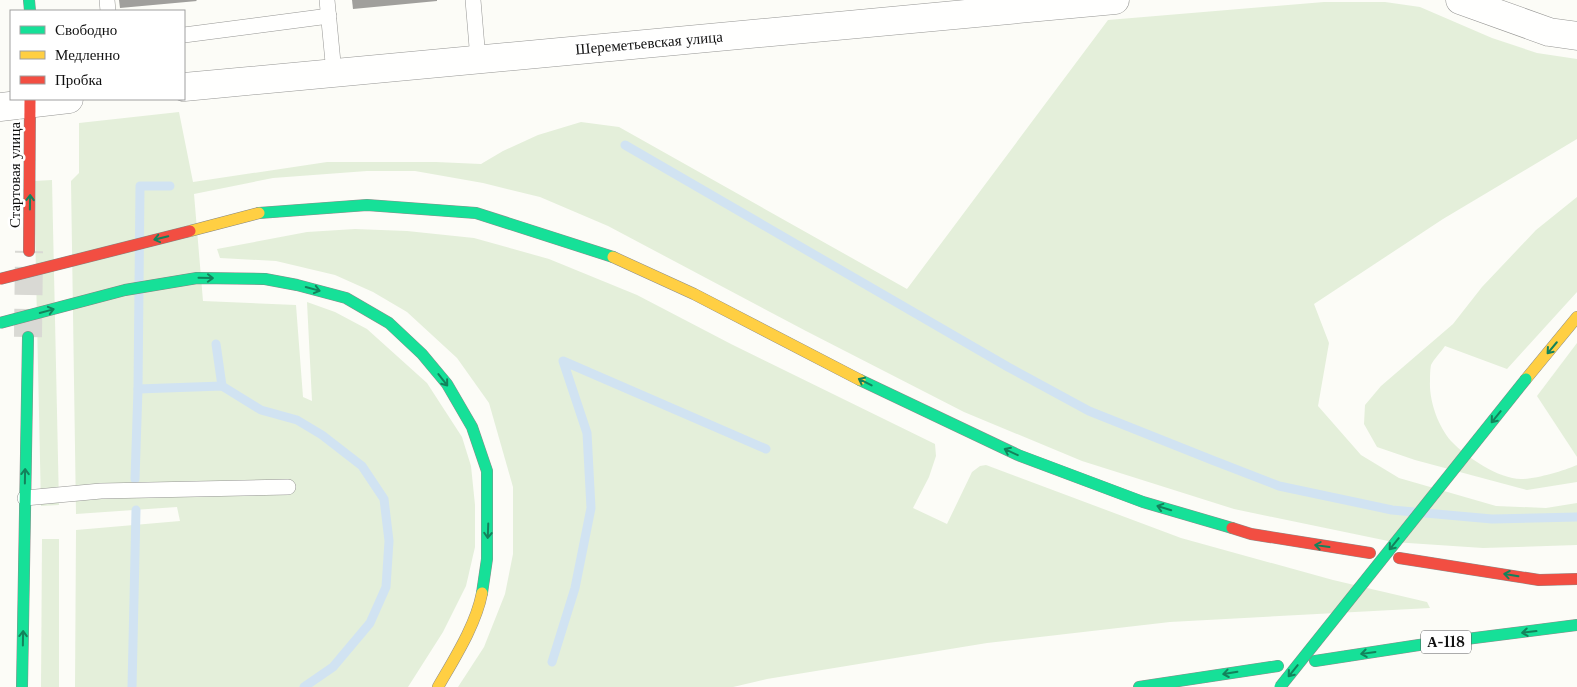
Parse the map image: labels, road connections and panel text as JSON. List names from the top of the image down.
{
  "streets": {
    "main road": ["Стартовая улица", "А-118"],
    "street": ["Шереметьевская улица"]
  },
  "one_way": ["Стартовая улица"],
  "legend": ["Свободно", "Медленно", "Пробка"]
}
